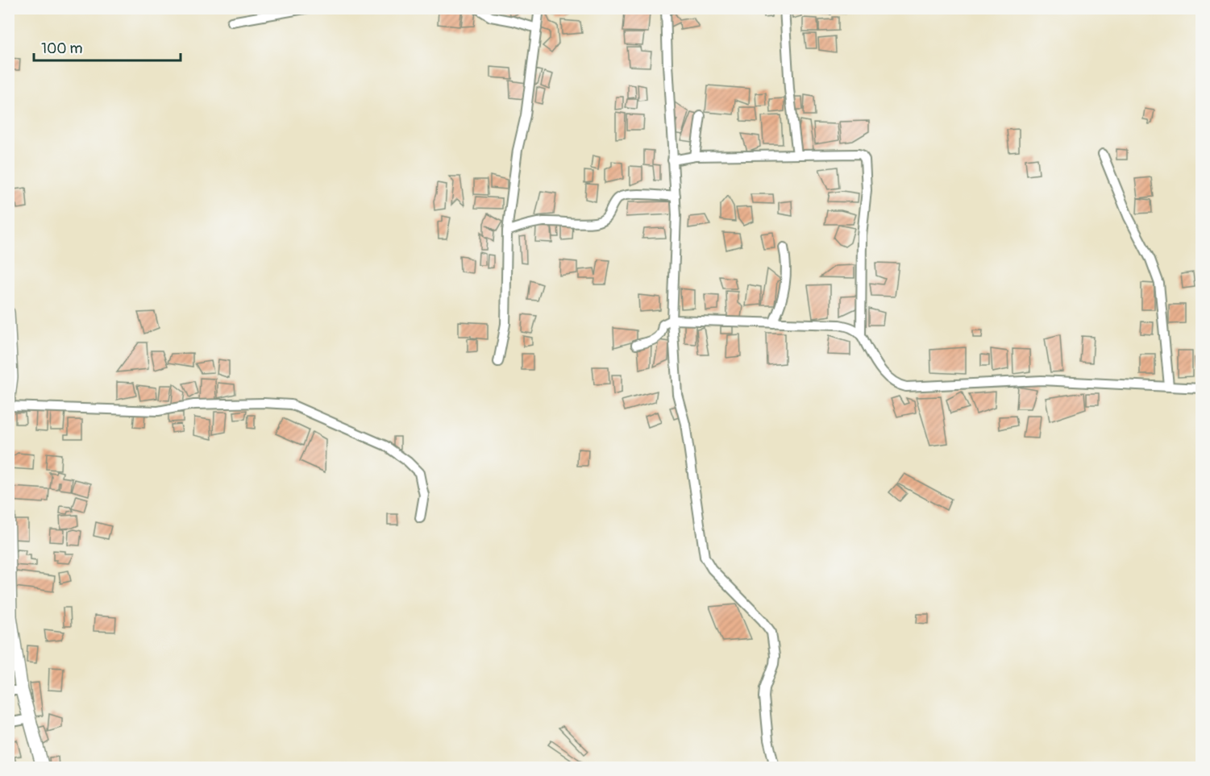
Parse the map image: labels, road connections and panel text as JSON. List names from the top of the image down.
{
  "scale_bar": "100 m"
}
